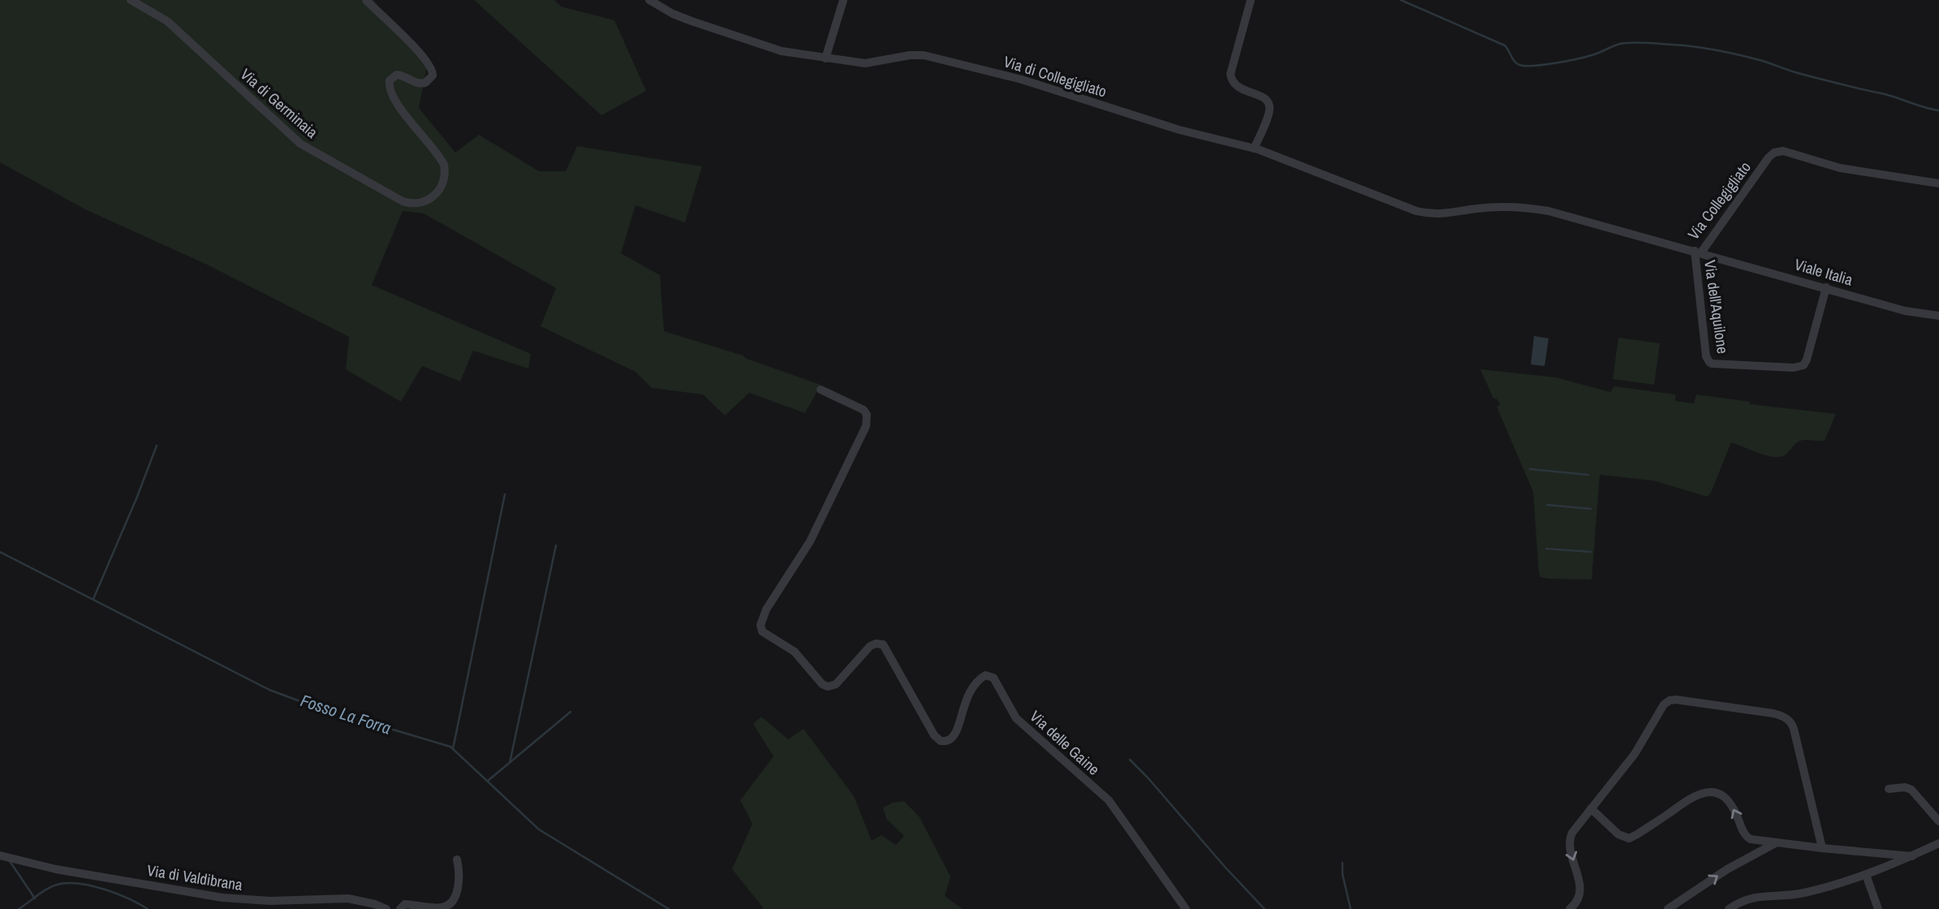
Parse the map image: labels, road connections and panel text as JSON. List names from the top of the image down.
{
  "streets": {
    "street": [
      "Via di Collegigliato",
      "Via di Germinaia",
      "Via Collegigliato",
      "Viale Italia",
      "Via dell'Aquilone",
      "Via delle Gaine",
      "Via di Valdibrana"
    ]
  },
  "crossings": [
    ["Via di Collegigliato", "Via Collegigliato"],
    ["Via Collegigliato", "Viale Italia"],
    ["Via Collegigliato", "Via dell'Aquilone"],
    ["Viale Italia", "Via dell'Aquilone"]
  ],
  "water": ["Fosso La Forra"]
}
